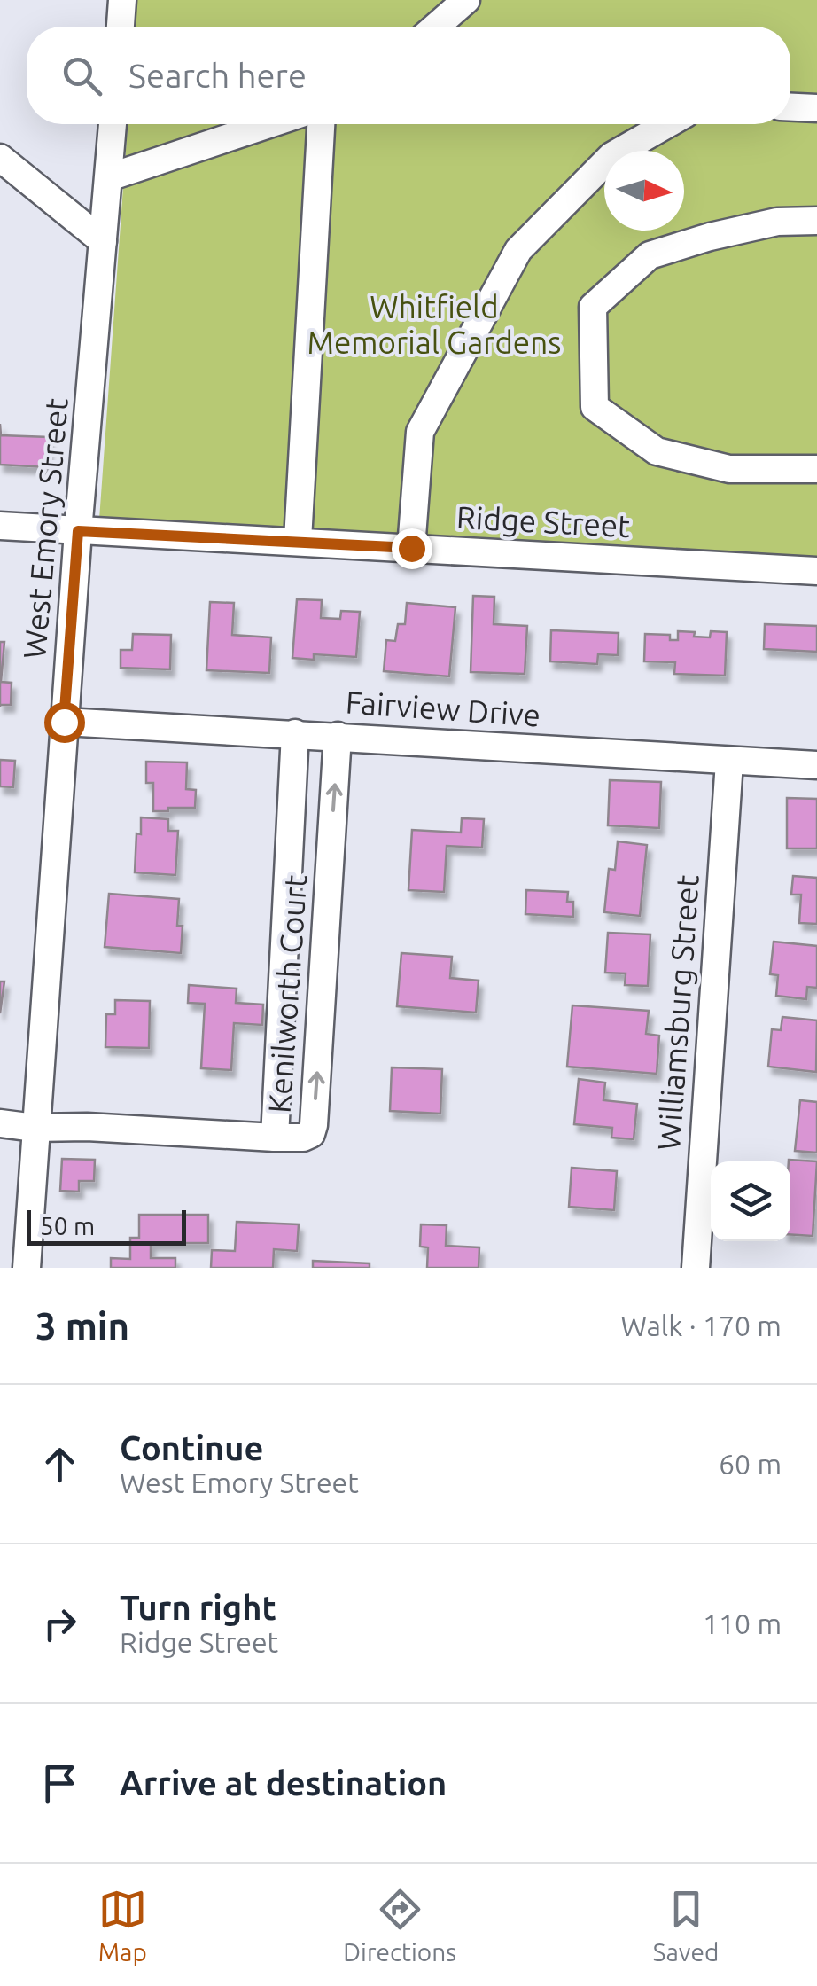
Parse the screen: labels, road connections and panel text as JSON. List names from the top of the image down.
{
  "streets": {
    "street": [
      "Ridge Street",
      "West Emory Street",
      "Fairview Drive",
      "Kenilworth Court",
      "Williamsburg Street"
    ]
  },
  "crossings": [
    ["Ridge Street", "West Emory Street"],
    ["West Emory Street", "Fairview Drive"],
    ["Fairview Drive", "Kenilworth Court"],
    ["Fairview Drive", "Williamsburg Street"]
  ],
  "parks": ["Whitfield Memorial Gardens"],
  "scale_bar": "50 m",
  "north": "right",
  "page": {
    "search": "Search here",
    "scale": "50 m",
    "heading": ["3 min", "Walk · 170 m"],
    "list": [
      ["Continue", "West Emory Street", "60 m"],
      ["Turn right", "Ridge Street", "110 m"],
      "Arrive at destination"
    ],
    "nav": ["Map", "Directions", "Saved"]
  }
}
